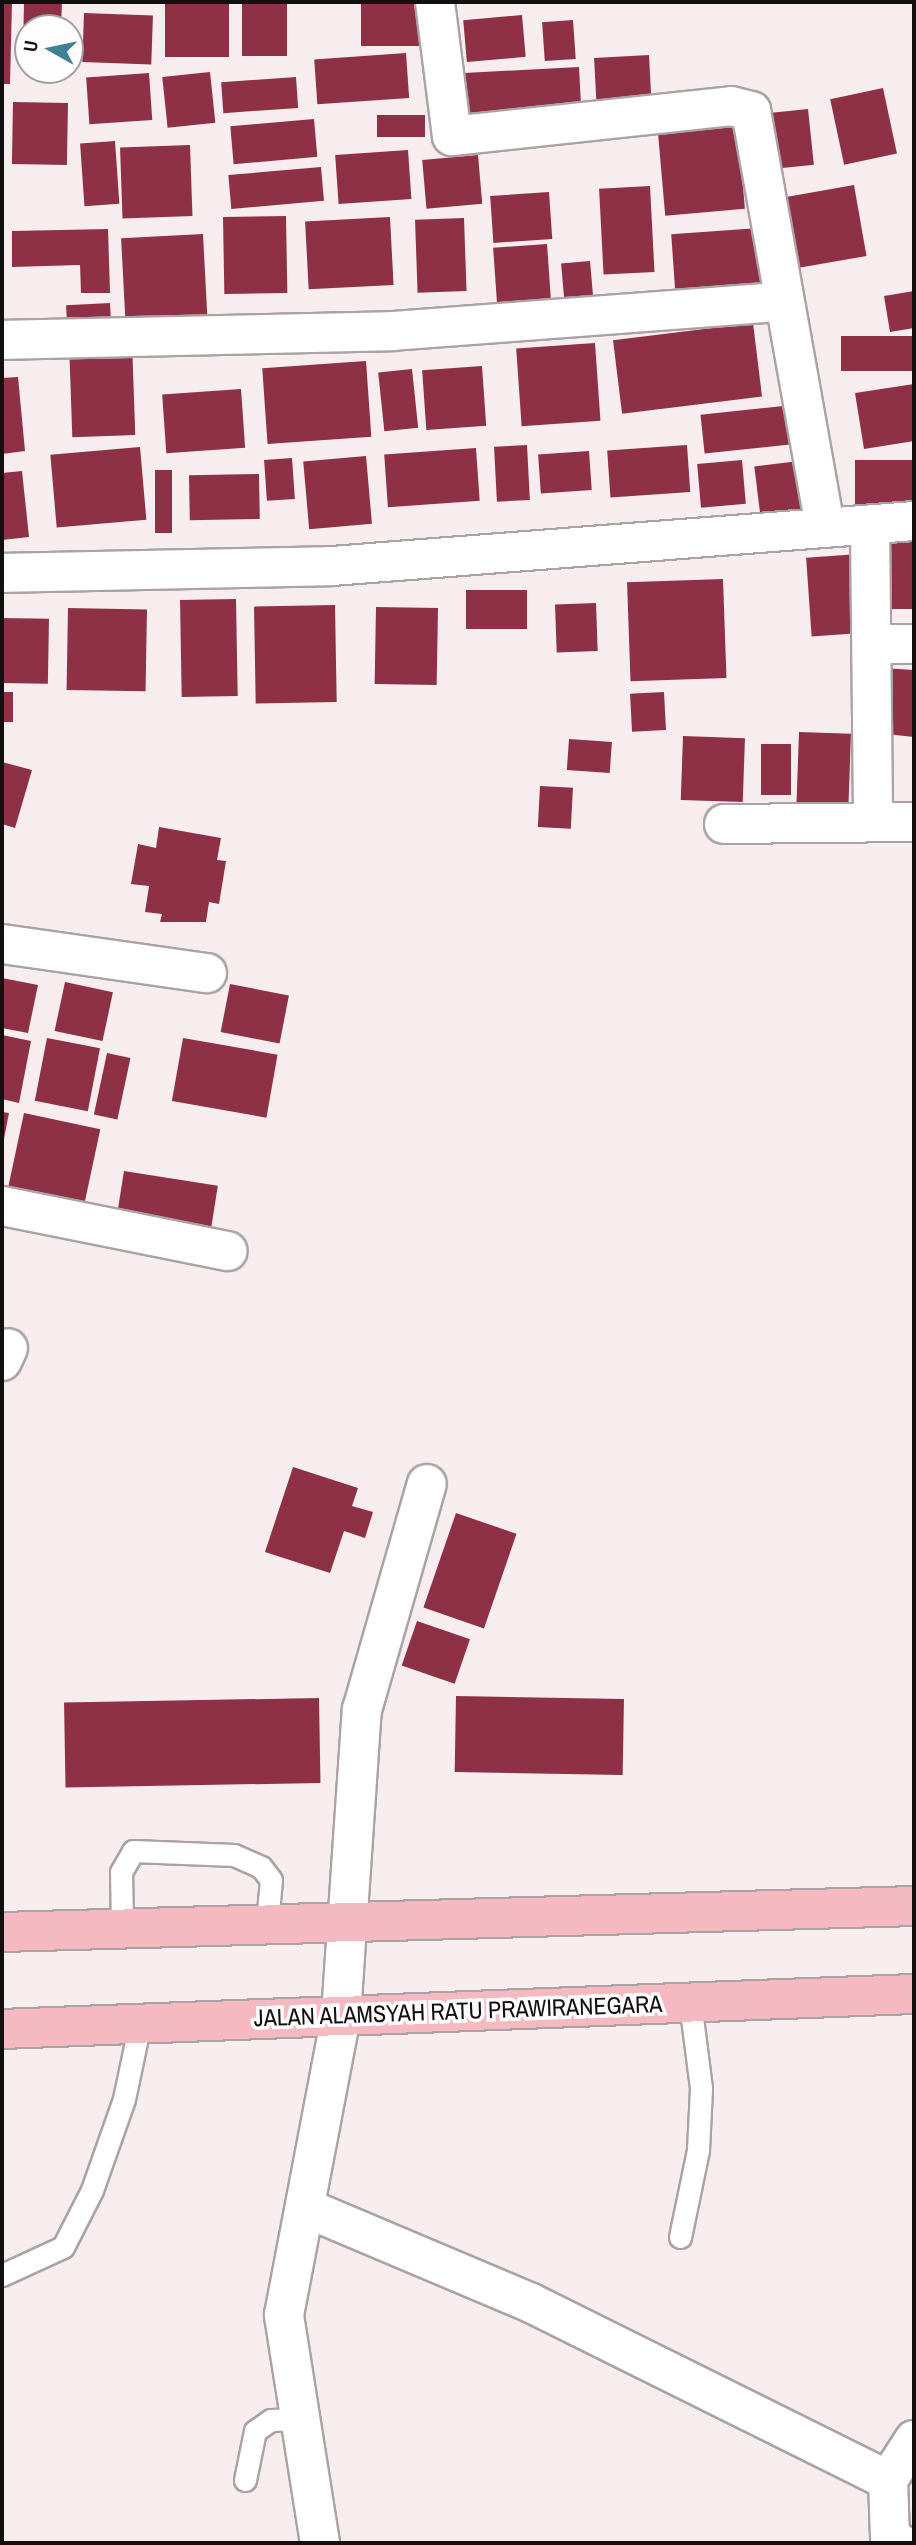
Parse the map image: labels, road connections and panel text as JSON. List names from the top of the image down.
{
  "streets": {
    "highway": ["JALAN ALAMSYAH RATU PRAWIRANEGARA"]
  },
  "north": "left"
}
